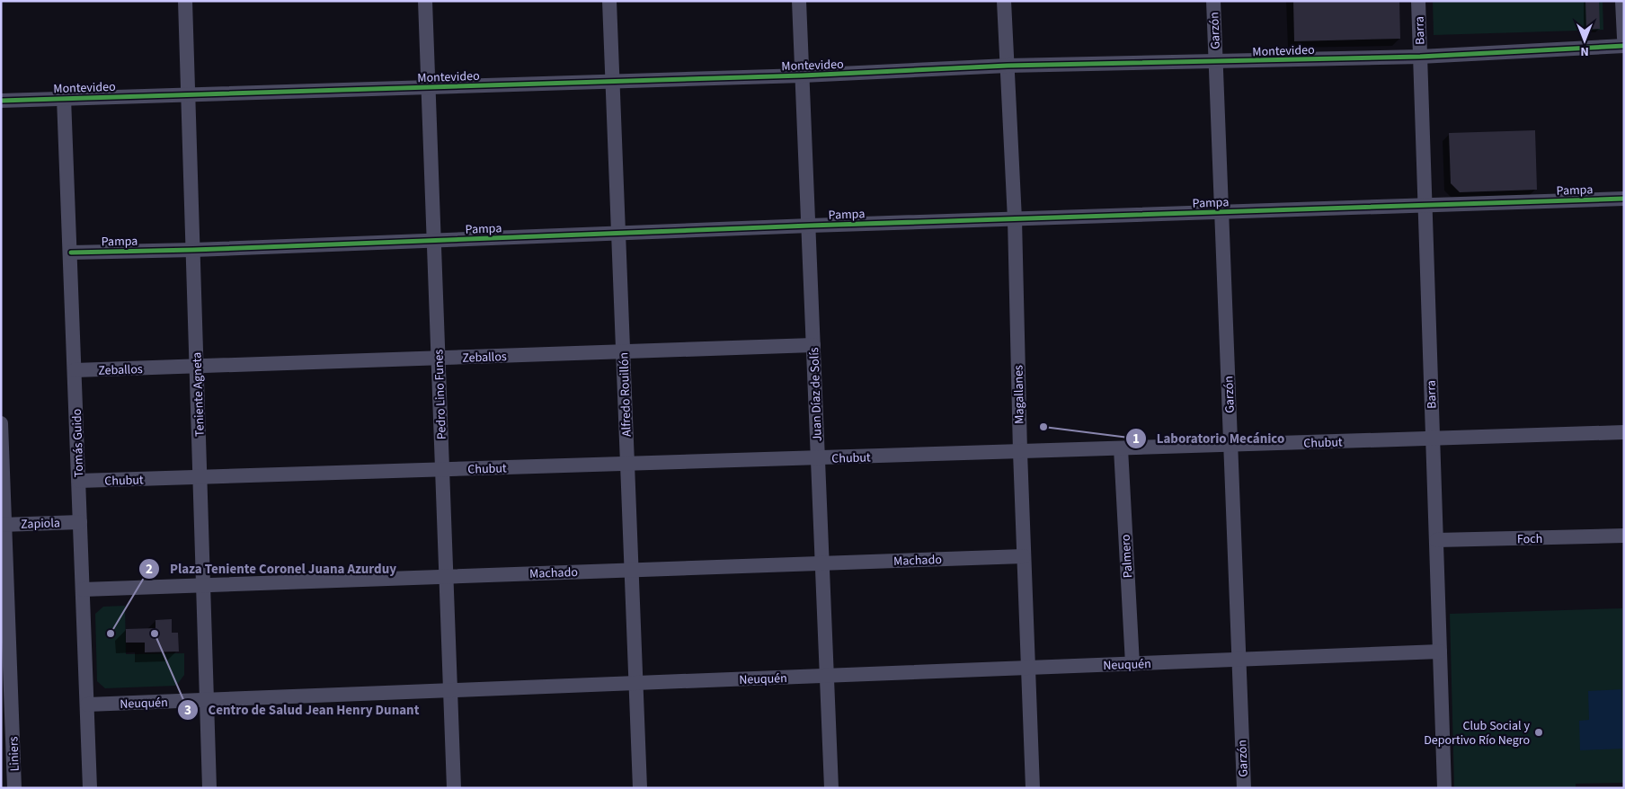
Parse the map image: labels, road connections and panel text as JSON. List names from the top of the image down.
{
  "streets": {
    "street": [
      "Garzón",
      "Barra",
      "Montevideo",
      "Pampa",
      "Zeballos",
      "Teniente Agneta",
      "Pedro Lino Funes",
      "Alfredo Rouillón",
      "Juan Díaz de Solís",
      "Magallanes",
      "Chubut",
      "Tomás Guido",
      "Zapiola",
      "Foch",
      "Palmero",
      "Machado",
      "Neuquén",
      "Liniers"
    ]
  },
  "crossings": [
    ["Garzón", "Montevideo"],
    ["Garzón", "Pampa"],
    ["Garzón", "Chubut"],
    ["Garzón", "Neuquén"],
    ["Barra", "Montevideo"],
    ["Barra", "Pampa"],
    ["Barra", "Chubut"],
    ["Barra", "Foch"],
    ["Barra", "Neuquén"],
    ["Montevideo", "Teniente Agneta"],
    ["Montevideo", "Pedro Lino Funes"],
    ["Montevideo", "Alfredo Rouillón"],
    ["Montevideo", "Juan Díaz de Solís"],
    ["Montevideo", "Magallanes"],
    ["Montevideo", "Tomás Guido"],
    ["Pampa", "Teniente Agneta"],
    ["Pampa", "Pedro Lino Funes"],
    ["Pampa", "Alfredo Rouillón"],
    ["Pampa", "Juan Díaz de Solís"],
    ["Pampa", "Magallanes"],
    ["Pampa", "Tomás Guido"],
    ["Zeballos", "Teniente Agneta"],
    ["Zeballos", "Pedro Lino Funes"],
    ["Zeballos", "Alfredo Rouillón"],
    ["Zeballos", "Juan Díaz de Solís"],
    ["Zeballos", "Tomás Guido"],
    ["Teniente Agneta", "Chubut"],
    ["Teniente Agneta", "Machado"],
    ["Teniente Agneta", "Neuquén"],
    ["Pedro Lino Funes", "Chubut"],
    ["Pedro Lino Funes", "Machado"],
    ["Pedro Lino Funes", "Neuquén"],
    ["Alfredo Rouillón", "Chubut"],
    ["Alfredo Rouillón", "Machado"],
    ["Alfredo Rouillón", "Neuquén"],
    ["Juan Díaz de Solís", "Chubut"],
    ["Juan Díaz de Solís", "Machado"],
    ["Juan Díaz de Solís", "Neuquén"],
    ["Magallanes", "Chubut"],
    ["Magallanes", "Machado"],
    ["Magallanes", "Neuquén"],
    ["Chubut", "Tomás Guido"],
    ["Chubut", "Palmero"],
    ["Tomás Guido", "Zapiola"],
    ["Tomás Guido", "Machado"],
    ["Tomás Guido", "Neuquén"],
    ["Zapiola", "Liniers"],
    ["Palmero", "Neuquén"]
  ],
  "places": [
    "Laboratorio Mecánico",
    "Plaza Teniente Coronel Juana Azurduy",
    "Centro de Salud Jean Henry Dunant",
    "Club Social y Deportivo Río Negro"
  ],
  "north": "bottom"
}
